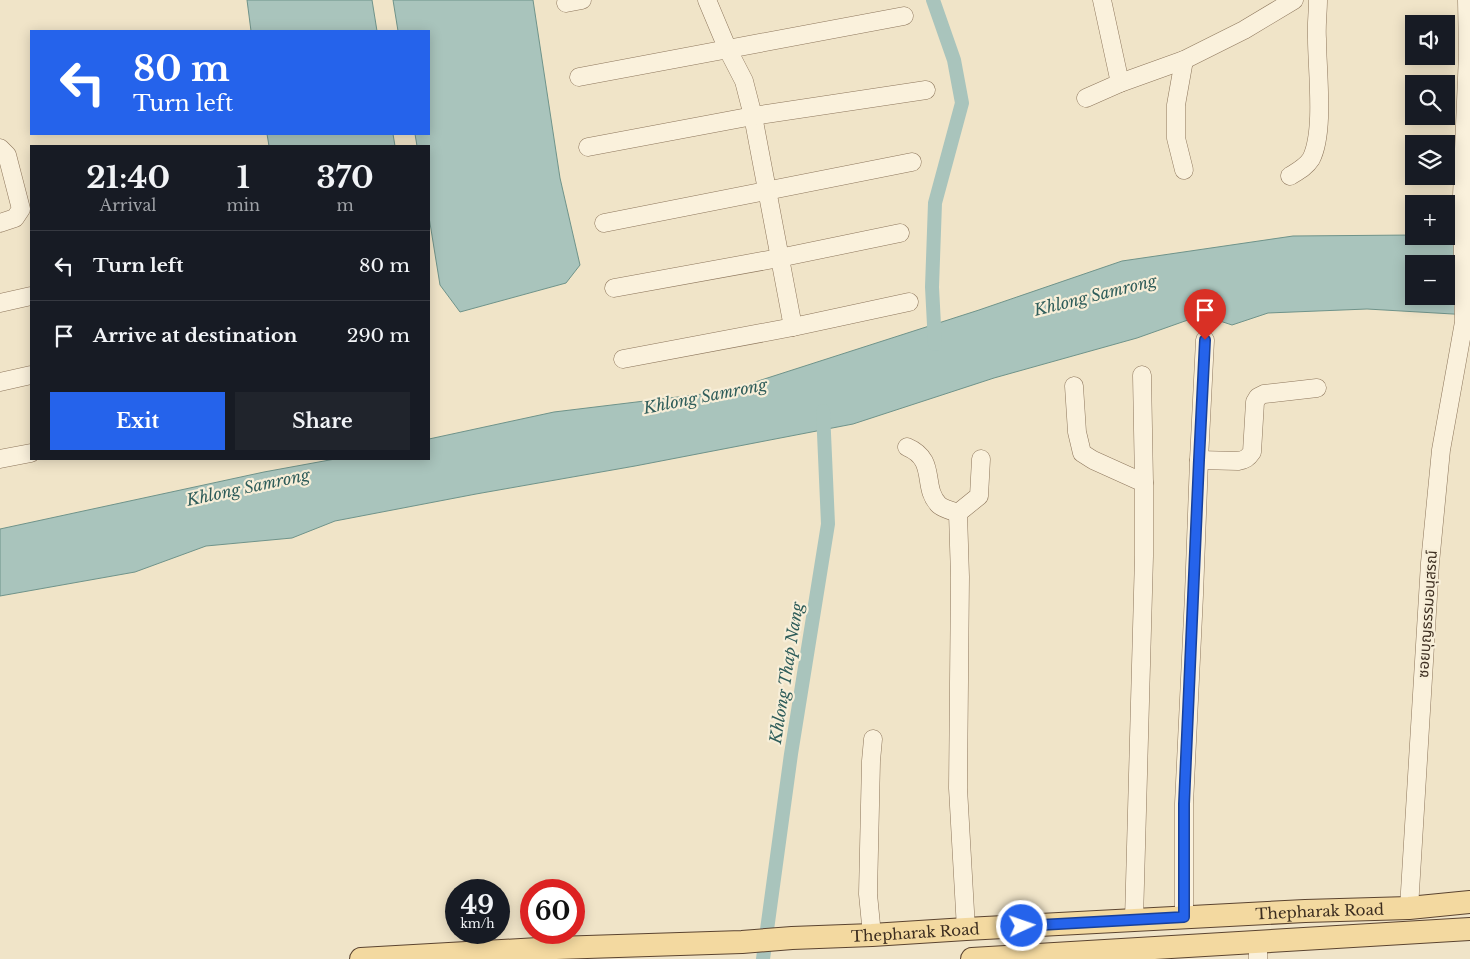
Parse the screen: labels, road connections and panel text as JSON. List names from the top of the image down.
{
  "streets": {
    "main road": ["Thepharak Road"],
    "street": ["ซอยบุญธรรมอนุสรณ์"]
  },
  "crossings": [
    ["ซอยบุญธรรมอนุสรณ์", "Thepharak Road"]
  ],
  "water": ["Khlong Samrong", "Khlong Thap Nang"],
  "page": {
    "map_buttons": ["+", "−"],
    "turn": ["80 m", "Turn left"],
    "eta": [
      "21:40",
      "Arrival",
      "1",
      "min",
      "370",
      "m"
    ],
    "list": [
      {
        "name": "Turn left",
        "value": "80 m"
      },
      {
        "name": "Arrive at destination",
        "value": "290 m"
      }
    ],
    "buttons": ["Exit", "Share"],
    "speed": "49 km/h",
    "limit": "60"
  }
}
